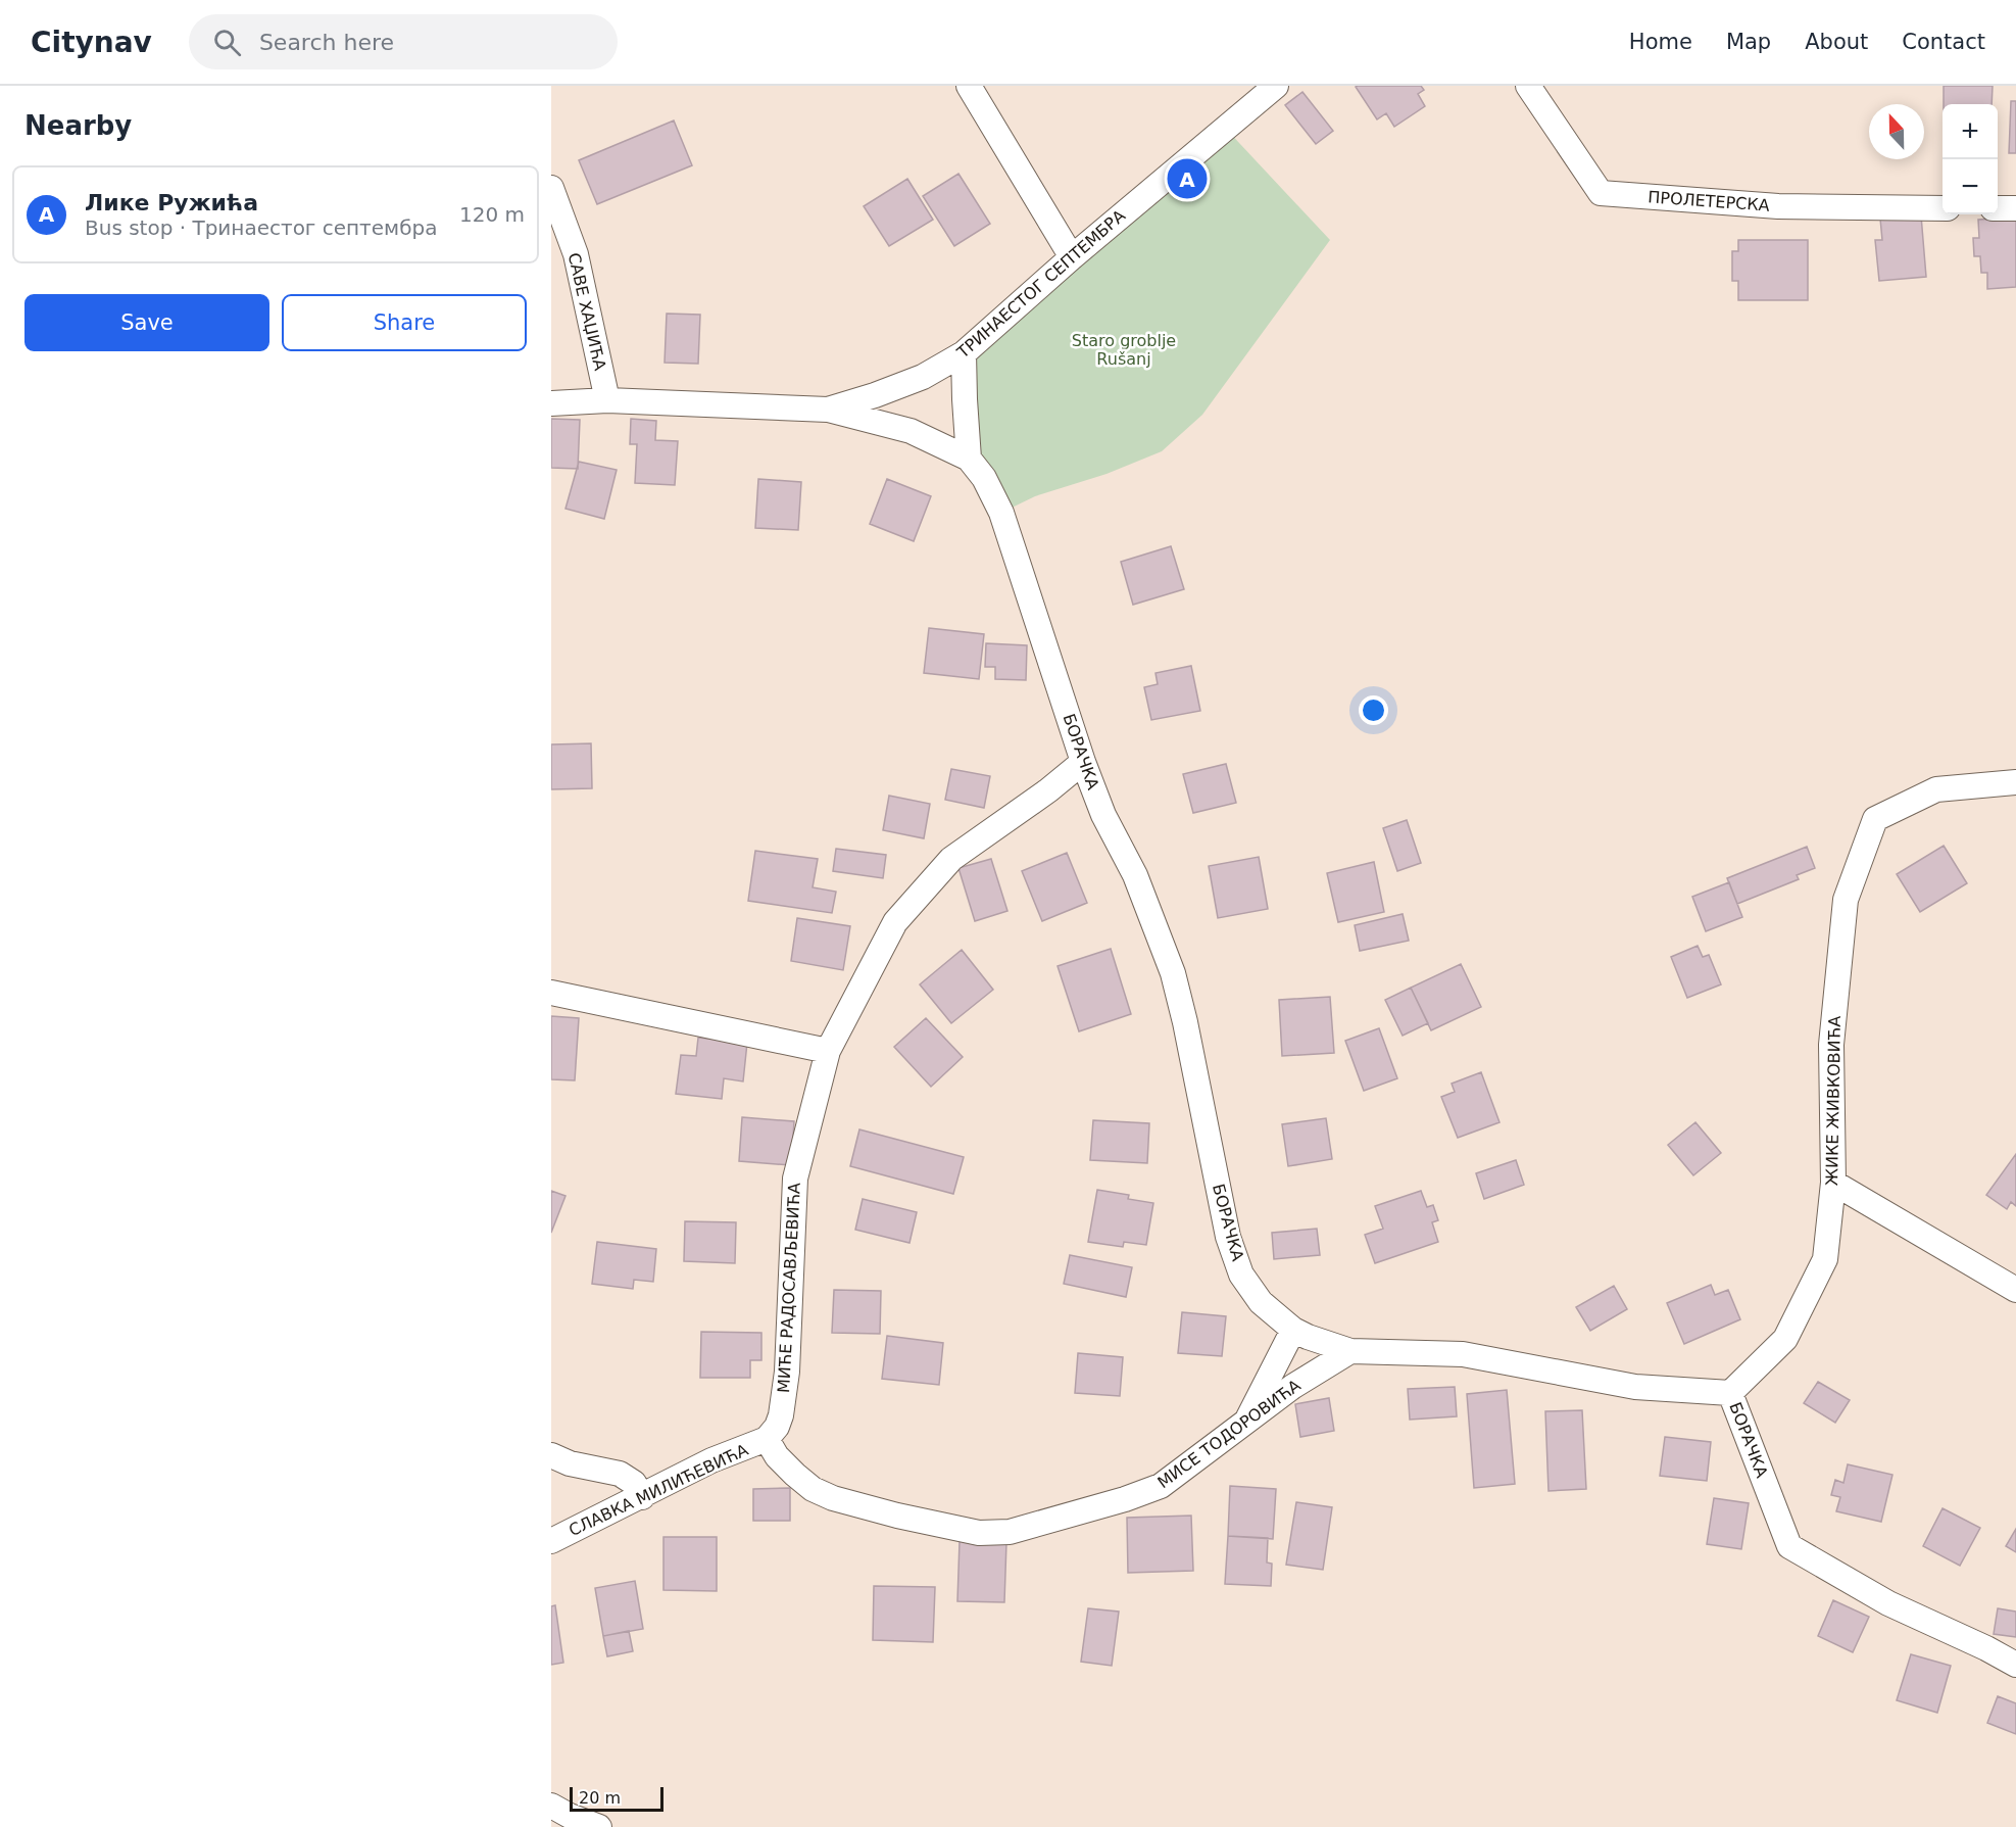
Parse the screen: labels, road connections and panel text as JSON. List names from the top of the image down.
{
  "streets": {
    "street": [
      "ПРОЛЕТЕРСКА",
      "ТРИНАЕСТОГ СЕПТЕМБРА",
      "САВЕ ХАЏИЋА",
      "БОРАЧКА",
      "ЖИКЕ ЖИВКОВИЋА",
      "МИЋЕ РАДОСАВЉЕВИЋА",
      "МИСЕ ТОДОРОВИЋА",
      "СЛАВКА МИЛИЋЕВИЋА"
    ]
  },
  "crossings": [
    ["ТРИНАЕСТОГ СЕПТЕМБРА", "САВЕ ХАЏИЋА"],
    ["ТРИНАЕСТОГ СЕПТЕМБРА", "БОРАЧКА"],
    ["БОРАЧКА", "ЖИКЕ ЖИВКОВИЋА"],
    ["БОРАЧКА", "МИЋЕ РАДОСАВЉЕВИЋА"],
    ["БОРАЧКА", "МИСЕ ТОДОРОВИЋА"],
    ["МИЋЕ РАДОСАВЉЕВИЋА", "МИСЕ ТОДОРОВИЋА"],
    ["МИЋЕ РАДОСАВЉЕВИЋА", "СЛАВКА МИЛИЋЕВИЋА"],
    ["МИСЕ ТОДОРОВИЋА", "СЛАВКА МИЛИЋЕВИЋА"]
  ],
  "parks": ["Staro groblje Rušanj"],
  "scale_bar": "20 m",
  "north": "top",
  "page": {
    "header": "Citynav",
    "search": "Search here",
    "nav": [
      "Home",
      "Map",
      "About",
      "Contact"
    ],
    "heading": "Nearby",
    "map_buttons": ["+", "−"],
    "pins": "A",
    "list": [
      {
        "mark": "A",
        "name": "Лике Ружића",
        "note": "Bus stop · Тринаестог септембра",
        "value": "120 m"
      }
    ],
    "buttons": ["Save", "Share"],
    "scale": "20 m"
  }
}
